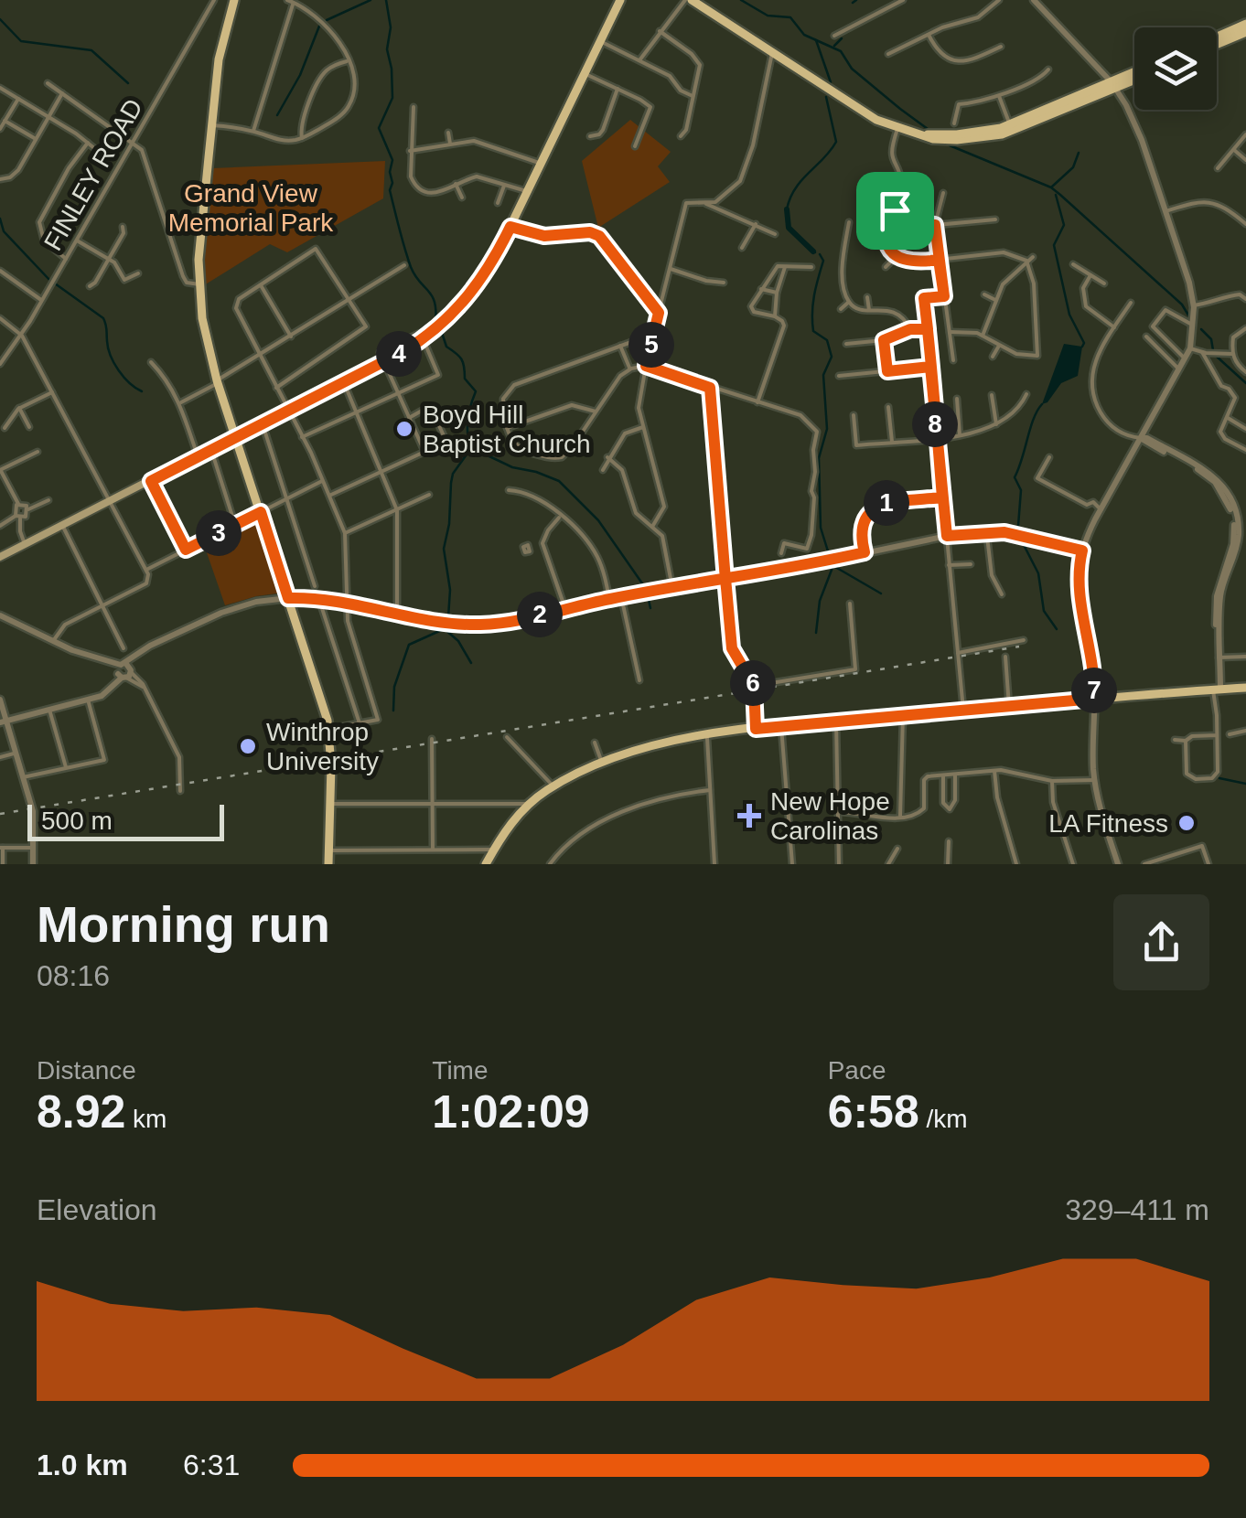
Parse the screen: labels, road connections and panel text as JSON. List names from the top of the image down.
{
  "streets": {
    "street": ["FINLEY ROAD"]
  },
  "parks": ["Grand View Memorial Park"],
  "places": {
    "other": ["Boyd Hill Baptist Church", "Winthrop University", "LA Fitness"],
    "health": ["New Hope Carolinas"]
  },
  "scale_bar": "500 m",
  "page": {
    "pins": [
      "5",
      "4",
      "8",
      "1",
      "3",
      "2",
      "6",
      "7"
    ],
    "scale": "500 m",
    "heading": ["Morning run", "08:16"],
    "stats": [
      ["Distance", "8.92 km"],
      ["Time", "1:02:09"],
      ["Pace", "6:58 /km"]
    ],
    "chart": ["Elevation", "329–411 m"],
    "list": [
      {
        "name": "1.0 km",
        "note": "6:31"
      }
    ]
  }
}
